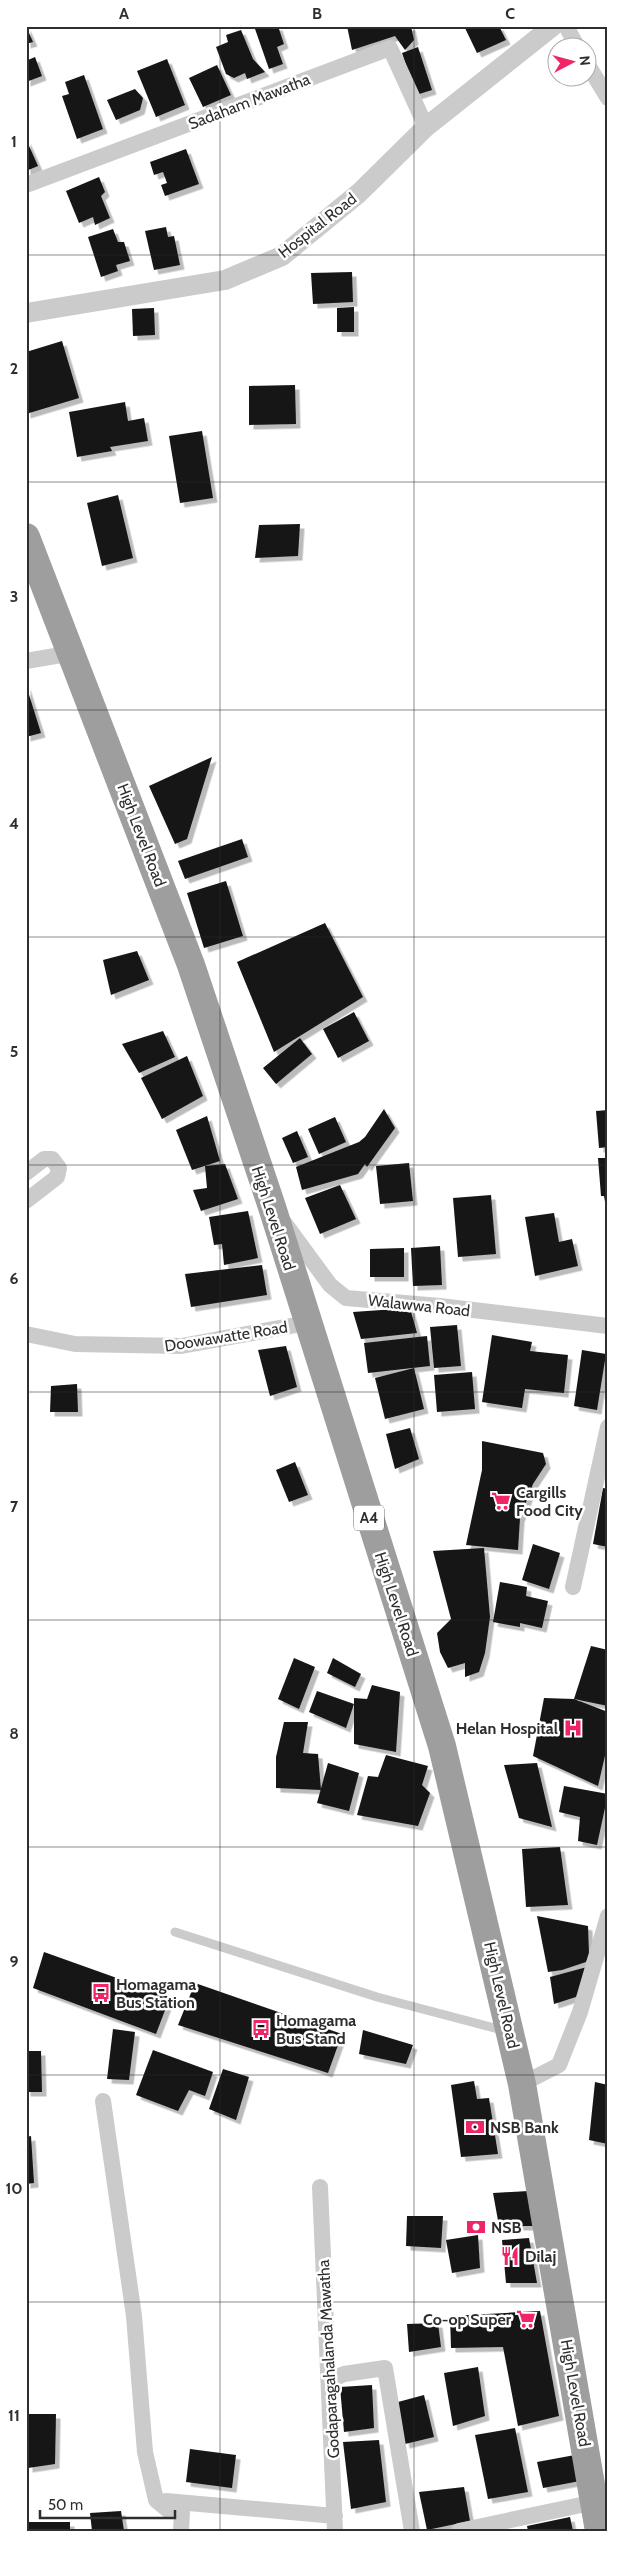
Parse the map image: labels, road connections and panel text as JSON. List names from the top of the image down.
{
  "streets": {
    "highway": ["High Level Road", "A4"],
    "street": [
      "Sadaham Mawatha",
      "Hospital Road",
      "Walawwa Road",
      "Doowawatte Road",
      "Godaparagahalanda Mawatha"
    ]
  },
  "crossings": [
    ["Sadaham Mawatha", "Hospital Road"],
    ["High Level Road", "Walawwa Road"],
    ["High Level Road", "Doowawatte Road"]
  ],
  "places": {
    "supermarket": ["Cargills Food City", "Co-op Super"],
    "hospital": ["Helan Hospital"],
    "bus stop": ["Homagama Bus Station", "Homagama Bus Stand"],
    "bank": ["NSB Bank", "NSB"],
    "restaurant": ["Dilaj"]
  },
  "scale_bar": "50 m",
  "north": "right",
  "grid": {
    "columns": ["A", "B", "C"],
    "rows": [
      "1",
      "2",
      "3",
      "4",
      "5",
      "6",
      "7",
      "8",
      "9",
      "10",
      "11"
    ]
  }
}
